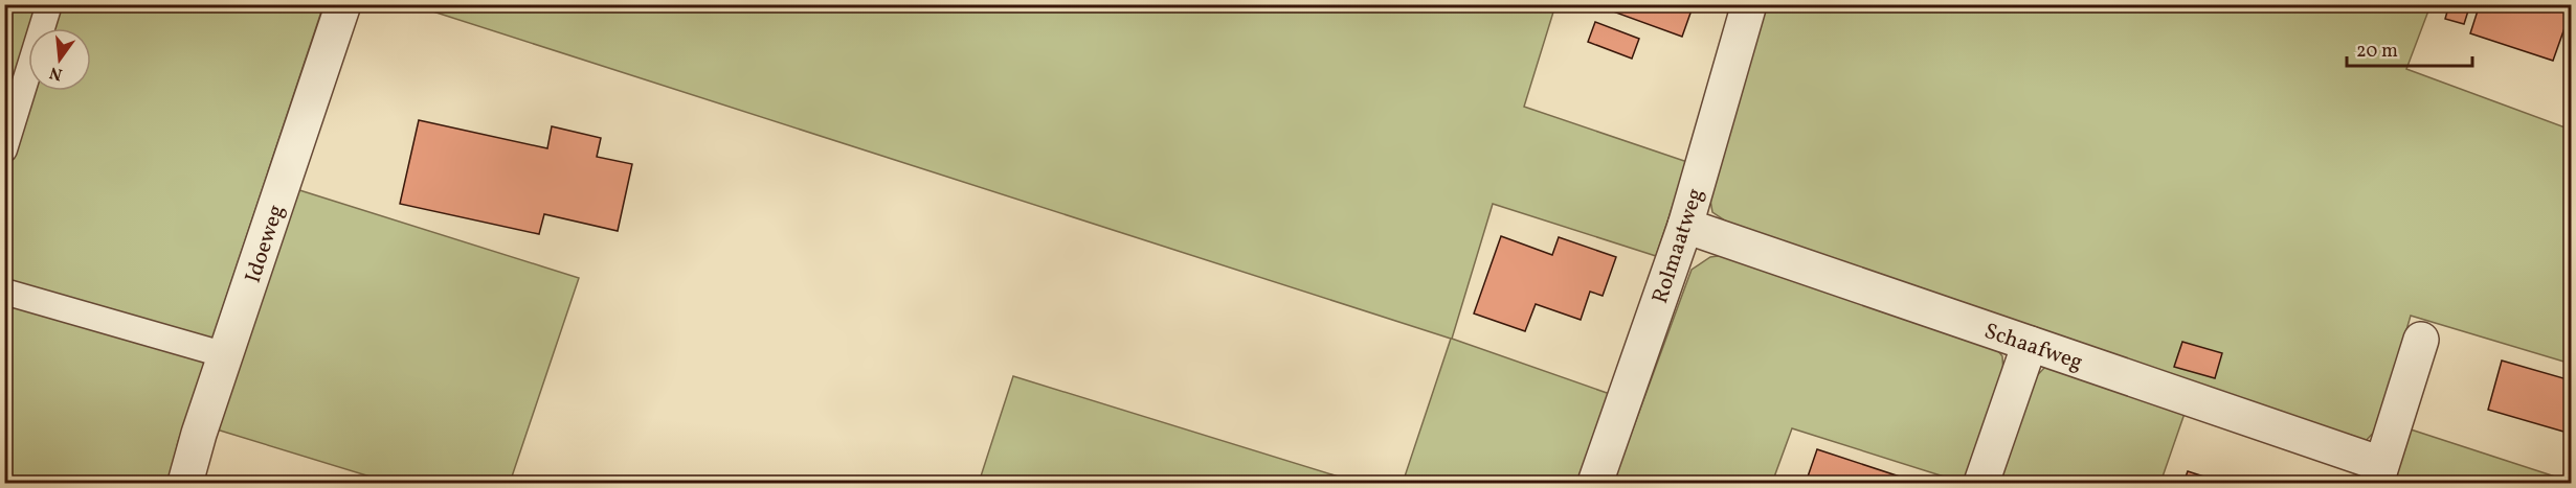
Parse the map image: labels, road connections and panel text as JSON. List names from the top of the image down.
{
  "streets": {
    "street": ["Idoeweg", "Rolmaatweg", "Schaafweg"]
  },
  "crossings": [
    ["Rolmaatweg", "Schaafweg"]
  ],
  "scale_bar": "20 m",
  "north": "bottom"
}
